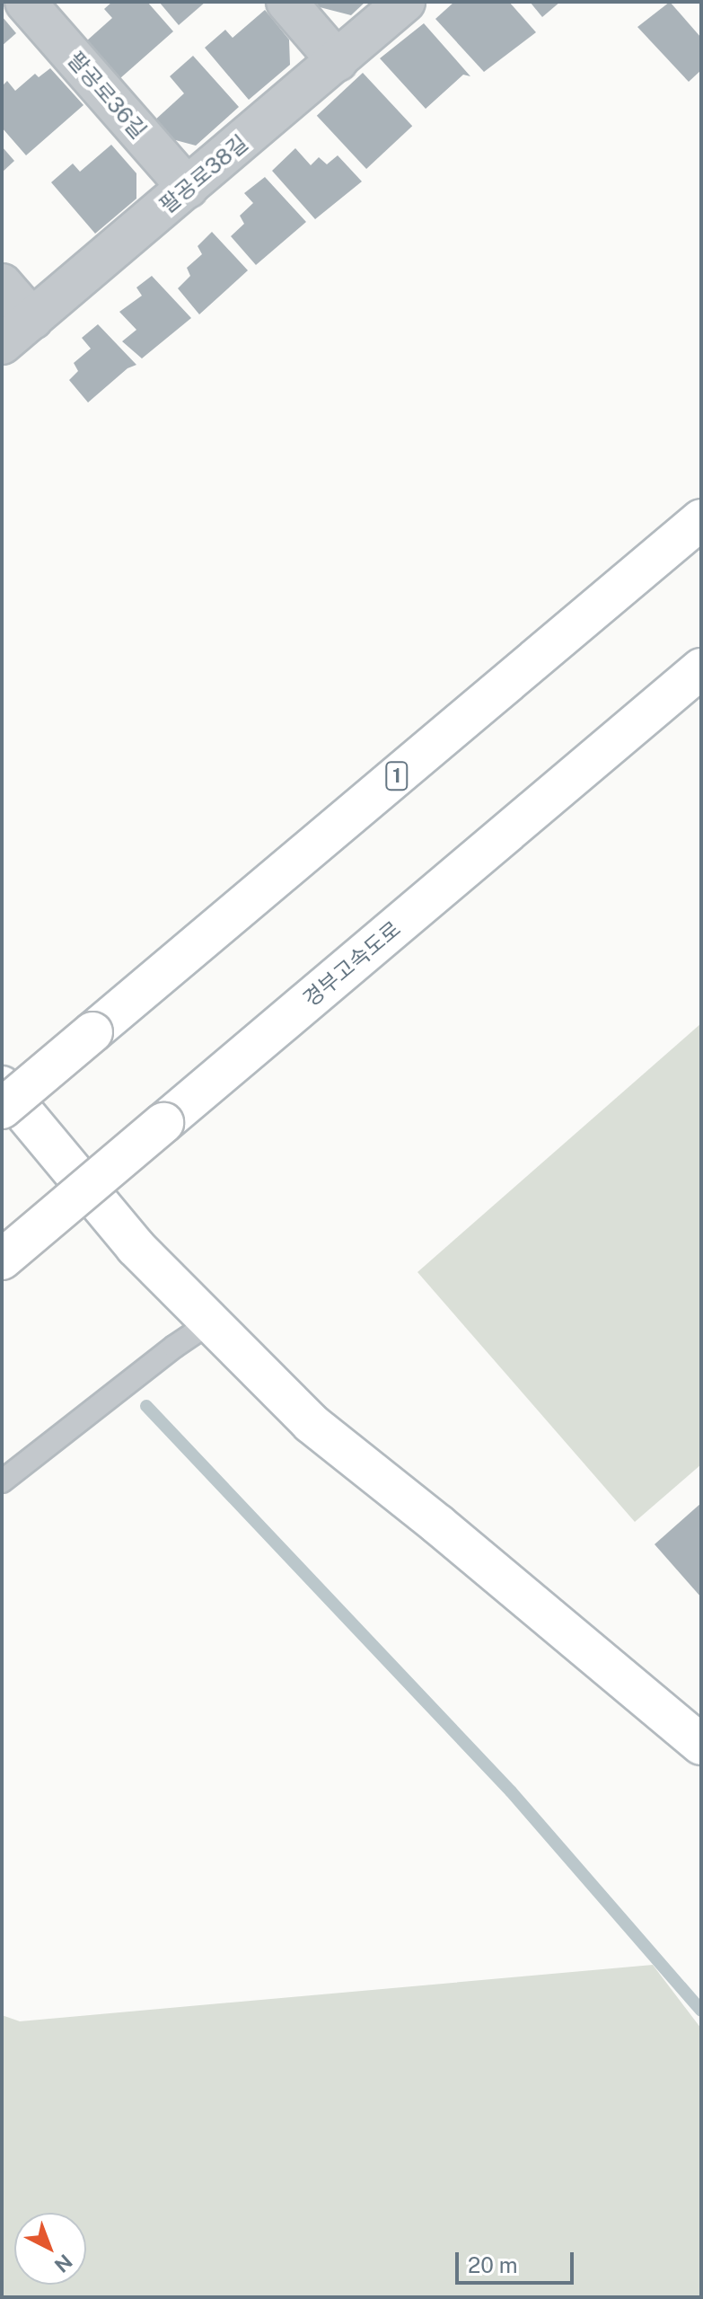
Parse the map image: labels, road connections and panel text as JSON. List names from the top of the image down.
{
  "streets": {
    "main road": ["1", "경부고속도로"],
    "street": ["팔공로36길", "팔공로38길"]
  },
  "crossings": [
    ["팔공로36길", "팔공로38길"]
  ],
  "scale_bar": "20 m",
  "north": "bottom right"
}
